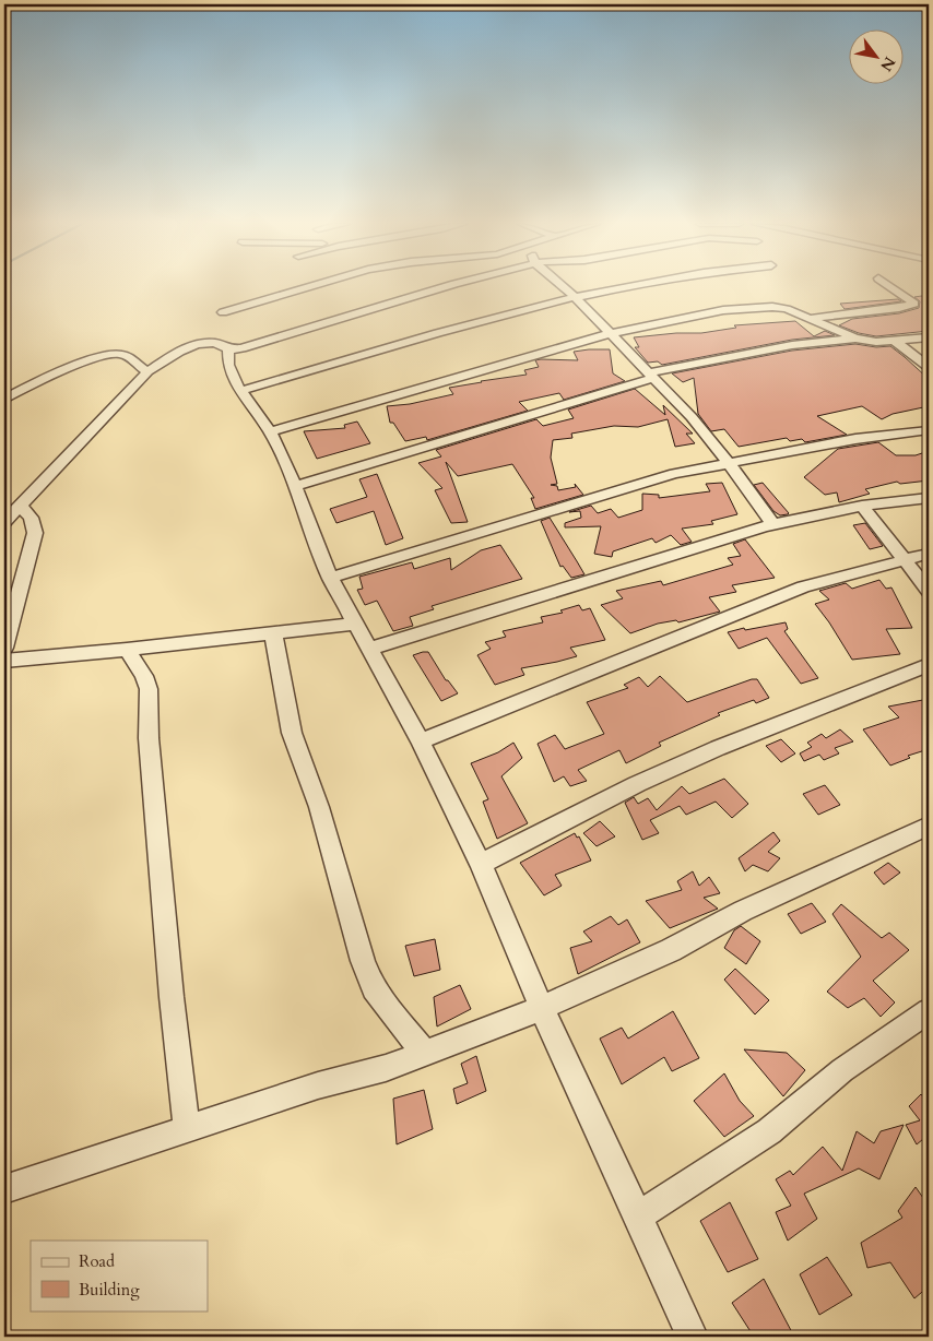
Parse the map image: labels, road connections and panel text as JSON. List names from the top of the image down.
{
  "legend": ["Road", "Building"],
  "north": "bottom right"
}
